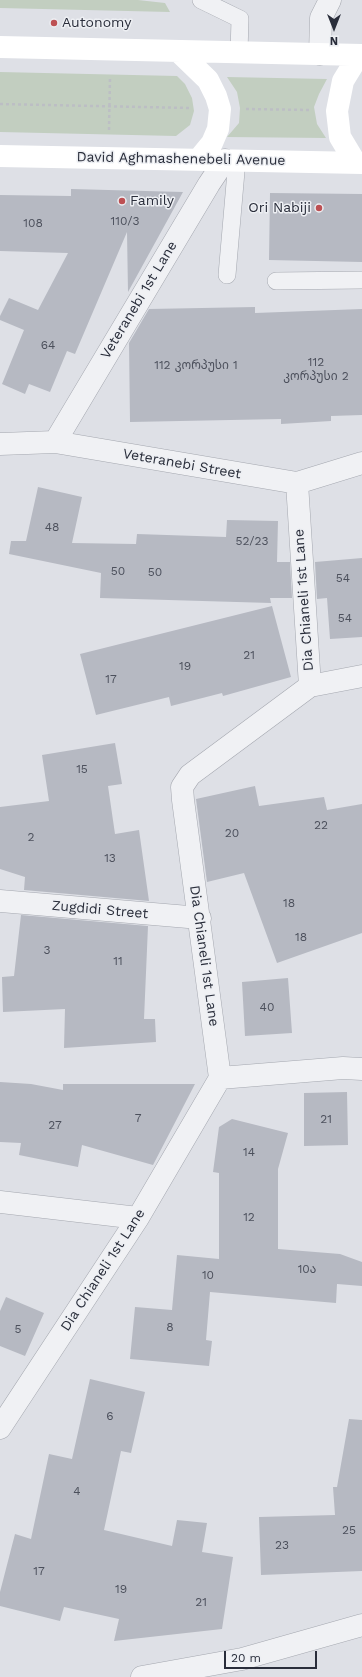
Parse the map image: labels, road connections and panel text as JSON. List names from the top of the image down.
{
  "streets": {
    "main road": ["David Aghmashenebeli Avenue"],
    "street": [
      "Veteranebi 1st Lane",
      "Veteranebi Street",
      "Dia Chianeli 1st Lane",
      "Zugdidi Street"
    ]
  },
  "crossings": [
    ["David Aghmashenebeli Avenue", "Veteranebi 1st Lane"],
    ["Veteranebi 1st Lane", "Veteranebi Street"],
    ["Veteranebi Street", "Dia Chianeli 1st Lane"],
    ["Dia Chianeli 1st Lane", "Zugdidi Street"]
  ],
  "places": ["Autonomy", "Family", "Ori Nabiji"],
  "house_numbers": [
    "110/3",
    "108",
    "64",
    "112 კორპუსი 2",
    "112 კორპუსი 1",
    "48",
    "52/23",
    "50",
    "50",
    "54",
    "54",
    "21",
    "19",
    "17",
    "15",
    "22",
    "20",
    "2",
    "13",
    "18",
    "18",
    "3",
    "11",
    "40",
    "7",
    "21",
    "27",
    "14",
    "12",
    "10ა",
    "10",
    "8",
    "5",
    "6",
    "4",
    "25",
    "23",
    "17",
    "19",
    "21"
  ],
  "scale_bar": "20 m",
  "north": "bottom"
}
